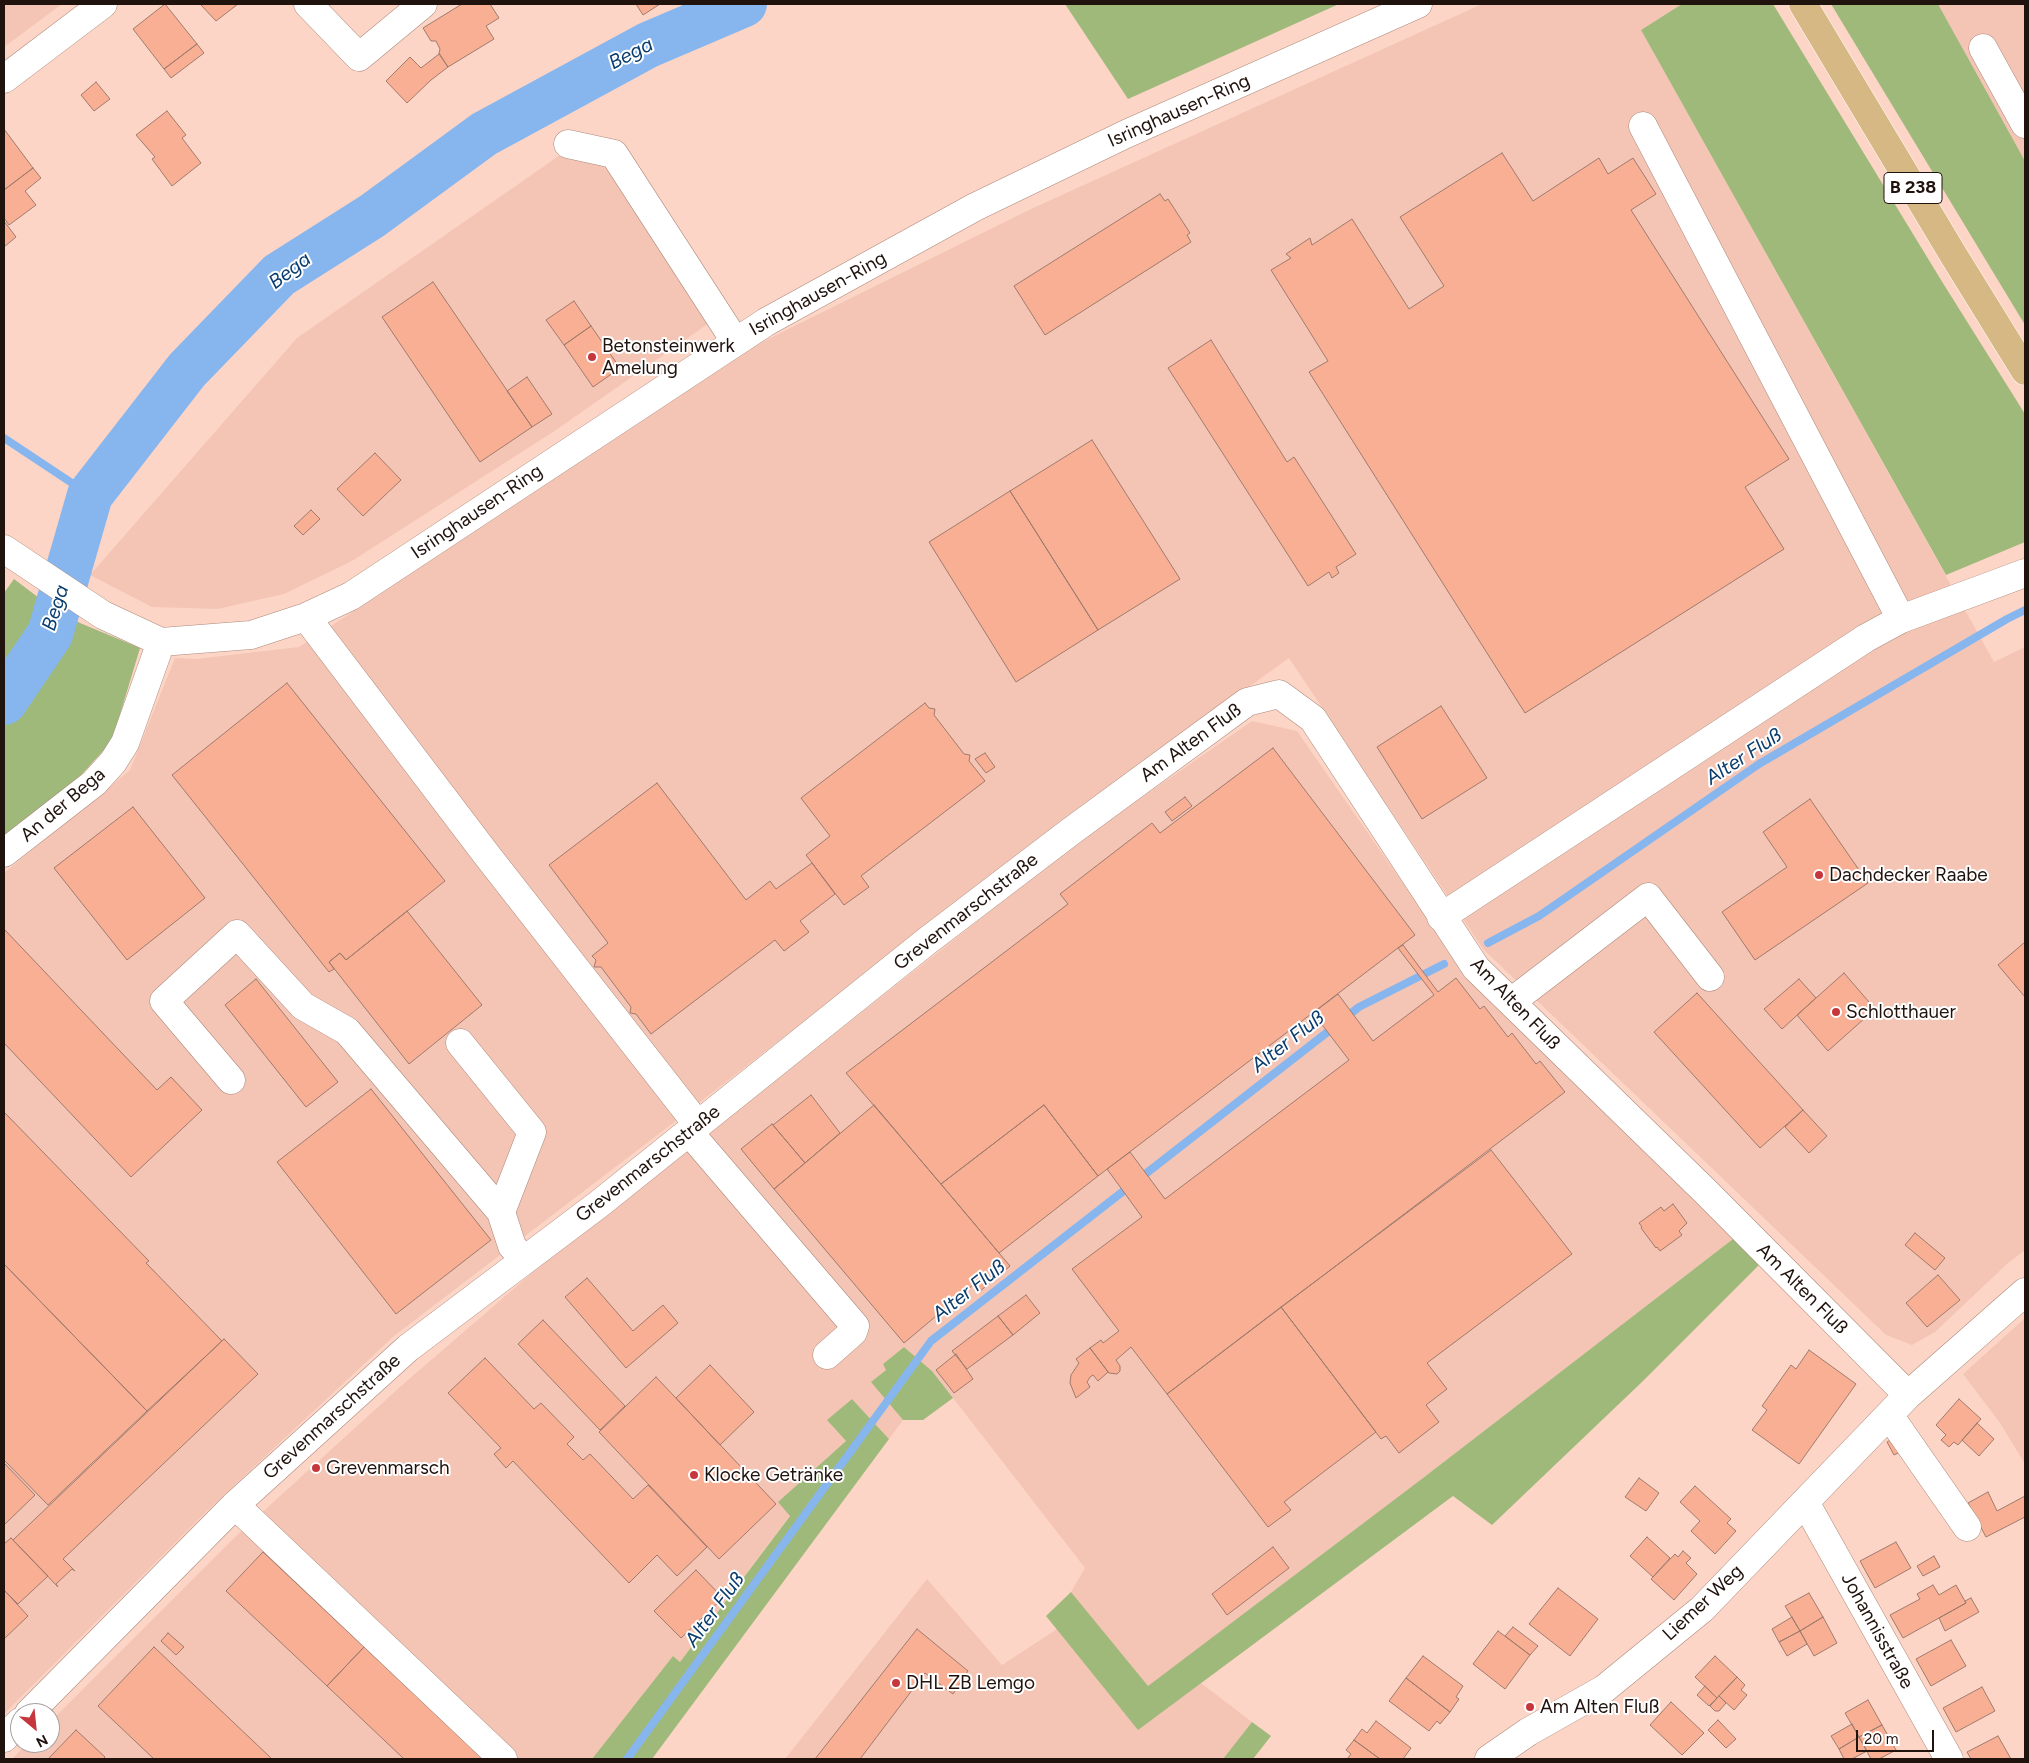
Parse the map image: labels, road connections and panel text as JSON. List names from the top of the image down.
{
  "streets": {
    "main road": ["B 238"],
    "street": [
      "Isringhausen-Ring",
      "Am Alten Fluß",
      "An der Bega",
      "Grevenmarschstraße",
      "Liemer Weg",
      "Johannisstraße"
    ]
  },
  "crossings": [
    ["Isringhausen-Ring", "An der Bega"],
    ["Am Alten Fluß", "Grevenmarschstraße"],
    ["Am Alten Fluß", "Liemer Weg"],
    ["Liemer Weg", "Johannisstraße"]
  ],
  "water": ["Bega", "Alter Fluß"],
  "places": [
    "Betonsteinwerk Amelung",
    "Dachdecker Raabe",
    "Schlotthauer",
    "Grevenmarsch",
    "Klocke Getränke",
    "DHL ZB Lemgo",
    "Am Alten Fluß"
  ],
  "scale_bar": "20 m",
  "north": "bottom right"
}
